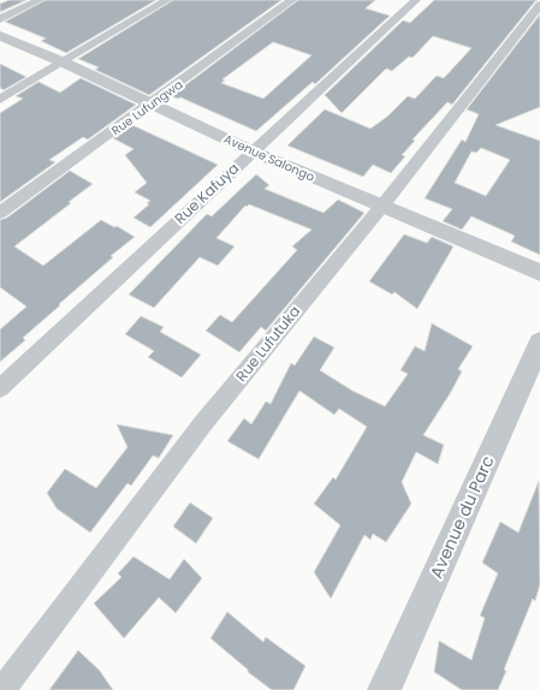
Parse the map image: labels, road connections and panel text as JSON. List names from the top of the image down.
{
  "streets": {
    "street": [
      "Rue Lufungwa",
      "Avenue Salongo",
      "Rue Kafuya",
      "Rue Lufutuka",
      "Avenue du Parc"
    ]
  },
  "crossings": [
    ["Rue Lufungwa", "Avenue Salongo"],
    ["Avenue Salongo", "Rue Kafuya"],
    ["Avenue Salongo", "Rue Lufutuka"]
  ]
}
